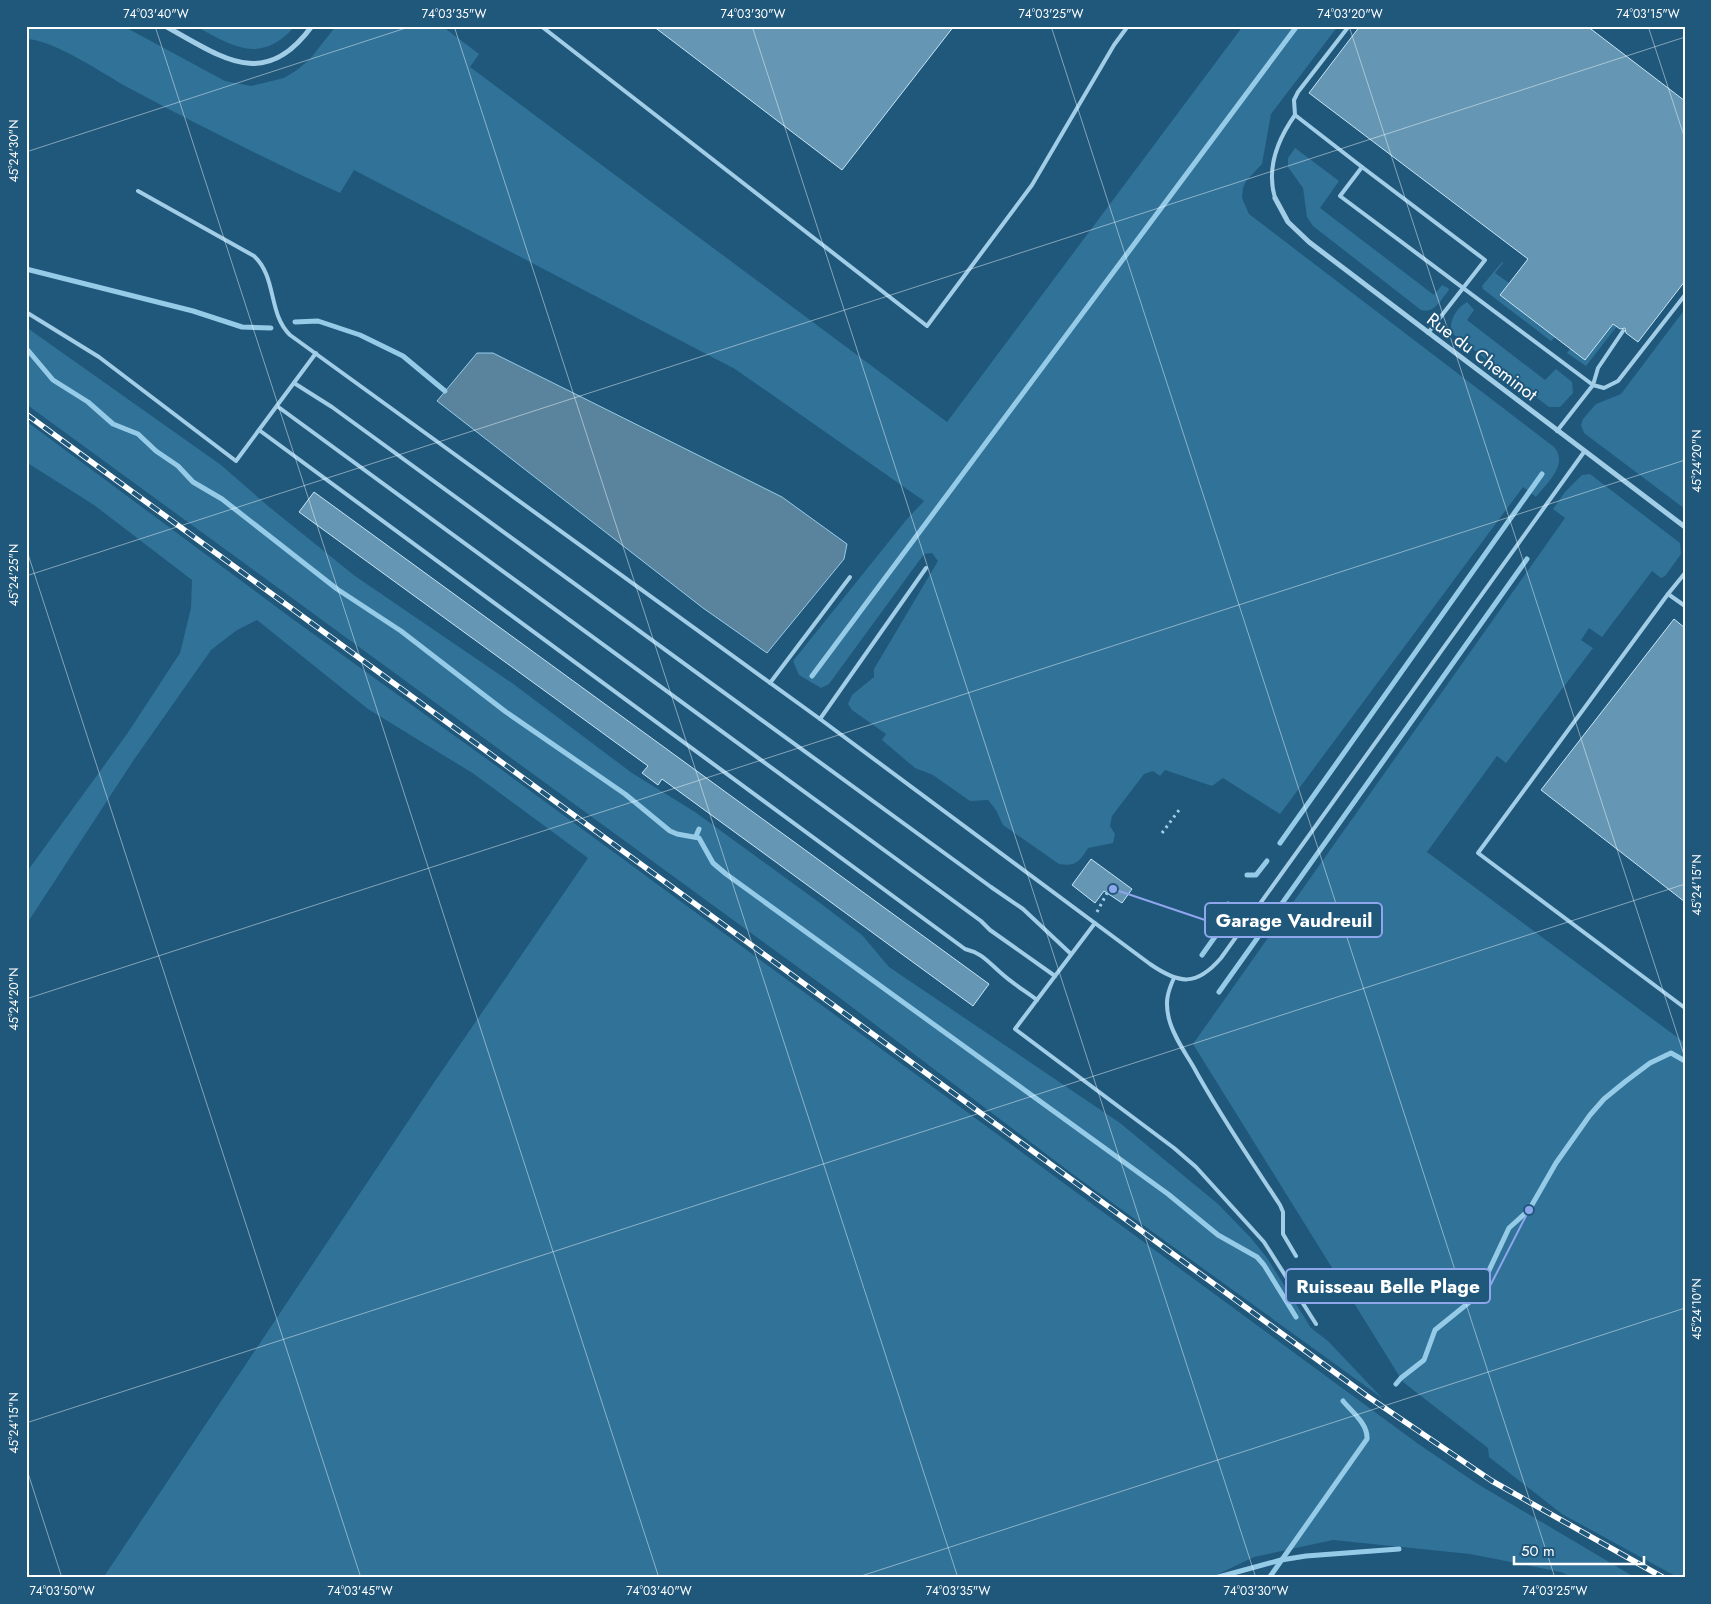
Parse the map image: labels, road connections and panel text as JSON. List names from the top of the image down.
{
  "streets": {
    "street": ["Rue du Cheminot"]
  },
  "places": ["Garage Vaudreuil", "Ruisseau Belle Plage"],
  "scale_bar": "50 m",
  "coordinates": [
    "74°03'40\"W",
    "74°03'35\"W",
    "74°03'30\"W",
    "74°03'25\"W",
    "74°03'20\"W",
    "74°03'15\"W",
    "45°24'30\"N",
    "45°24'20\"N",
    "45°24'25\"N",
    "45°24'15\"N",
    "45°24'10\"N",
    "74°03'50\"W",
    "74°03'45\"W"
  ]
}
